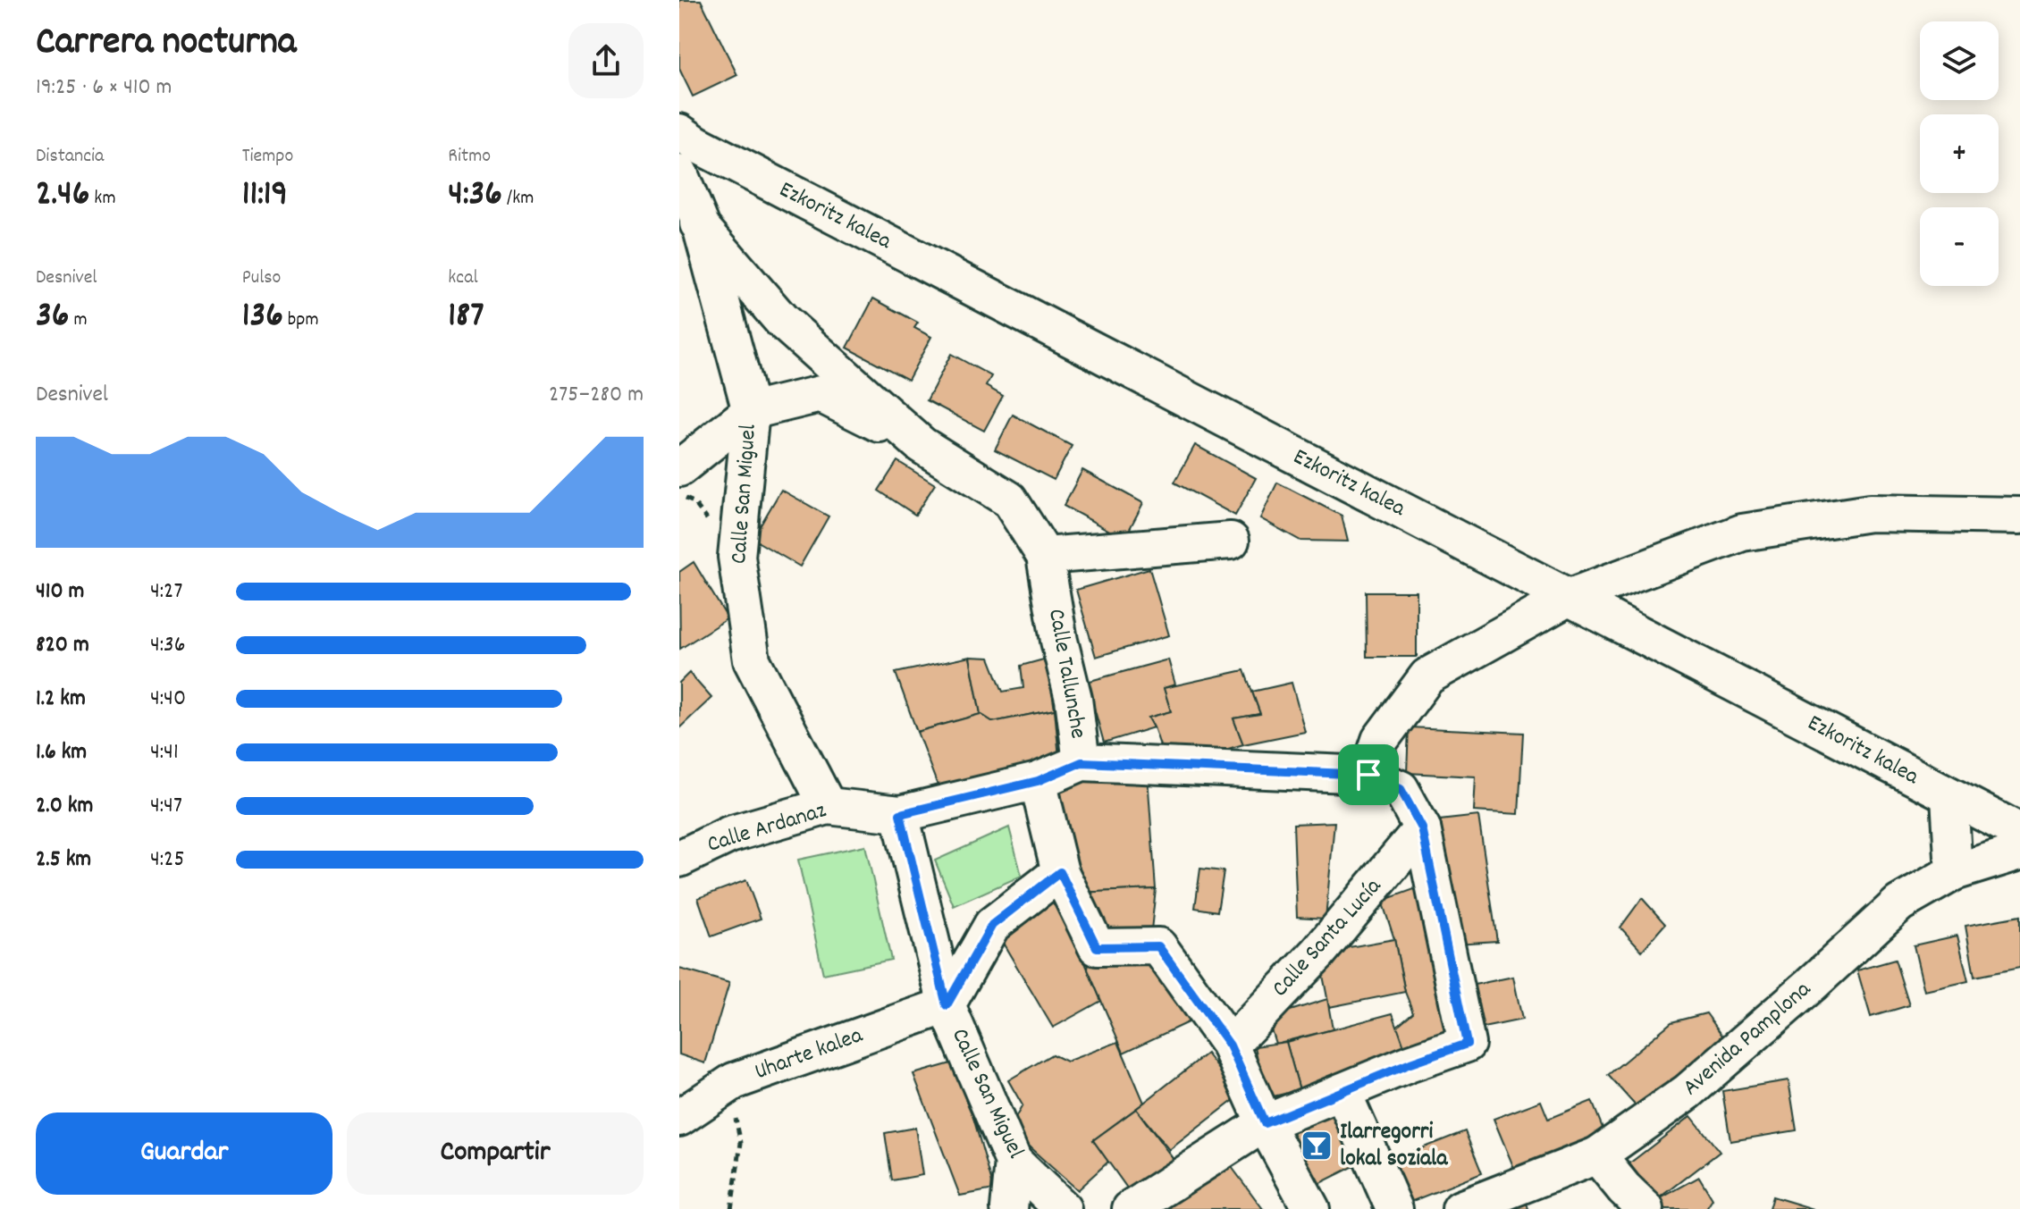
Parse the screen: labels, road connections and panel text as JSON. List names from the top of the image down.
{
  "streets": {
    "street": [
      "Ezkoritz kalea",
      "Calle San Miguel",
      "Calle Tallunche",
      "Calle Ardanaz",
      "Calle Santa Lucía",
      "Avenida Pamplona",
      "Uharte kalea"
    ]
  },
  "crossings": [
    ["Calle San Miguel", "Calle Tallunche"],
    ["Calle San Miguel", "Calle Ardanaz"],
    ["Calle San Miguel", "Uharte kalea"],
    ["Calle Tallunche", "Calle Ardanaz"],
    ["Calle Tallunche", "Calle Santa Lucía"]
  ],
  "places": {
    "bar": ["Ilarregorri lokal soziala"]
  },
  "page": {
    "heading": ["Carrera nocturna", "19:25 · 6 × 410 m"],
    "map_buttons": ["+", "−"],
    "stats": [
      ["Distancia", "2.46 km"],
      ["Tiempo", "11:19"],
      ["Ritmo", "4:36 /km"],
      ["Desnivel", "36 m"],
      ["Pulso", "136 bpm"],
      ["kcal", "187"]
    ],
    "chart": ["Desnivel", "275–280 m"],
    "list": [
      {
        "name": "410 m",
        "note": "4:27"
      },
      {
        "name": "820 m",
        "note": "4:36"
      },
      {
        "name": "1.2 km",
        "note": "4:40"
      },
      {
        "name": "1.6 km",
        "note": "4:41"
      },
      {
        "name": "2.0 km",
        "note": "4:47"
      },
      {
        "name": "2.5 km",
        "note": "4:25"
      }
    ],
    "buttons": ["Guardar", "Compartir"]
  }
}
